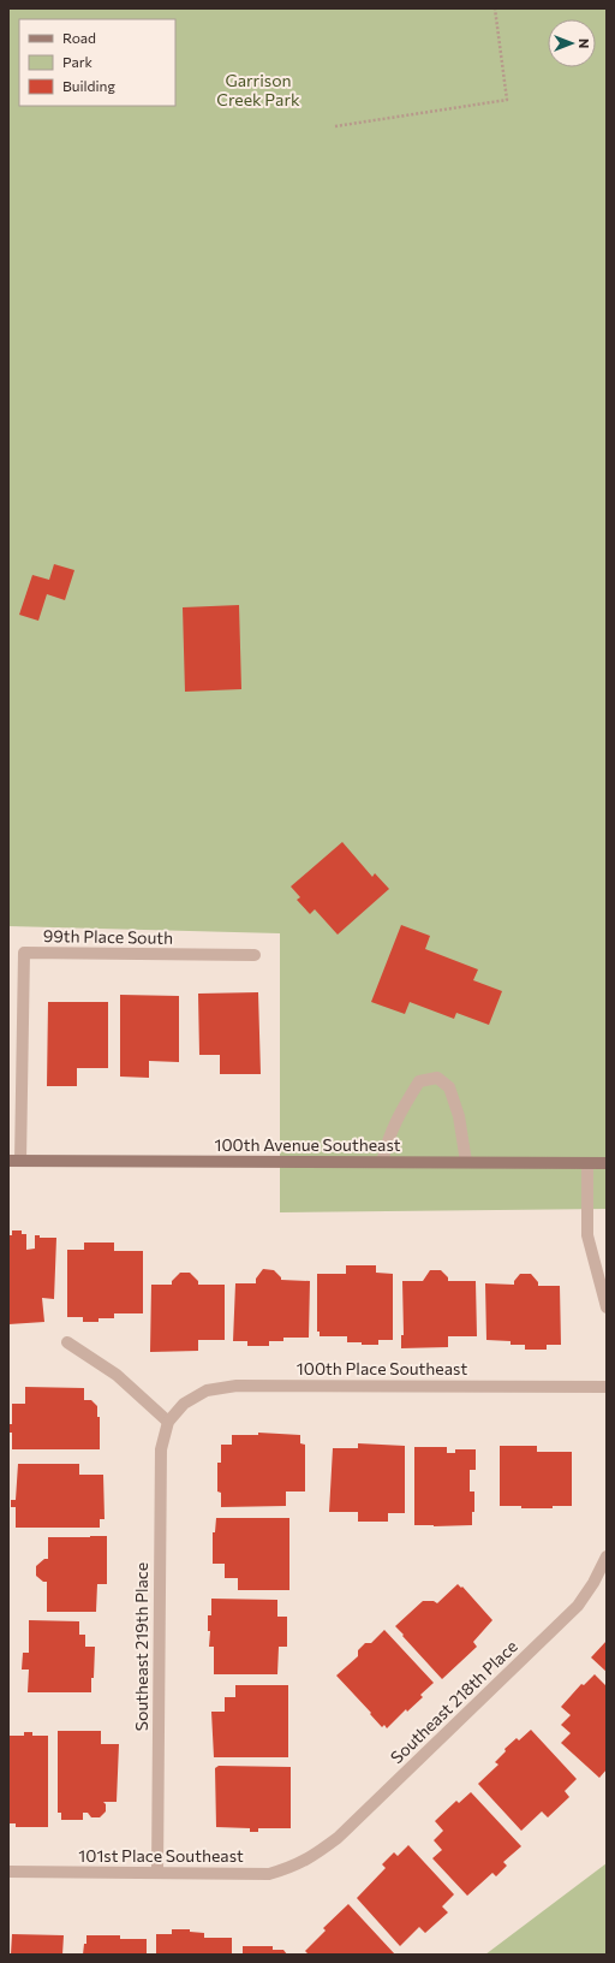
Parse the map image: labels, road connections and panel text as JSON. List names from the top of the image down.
{
  "streets": {
    "street": [
      "99th Place South",
      "100th Avenue Southeast",
      "100th Place Southeast",
      "Southeast 219th Place",
      "Southeast 218th Place",
      "101st Place Southeast"
    ]
  },
  "crossings": [
    ["99th Place South", "100th Avenue Southeast"],
    ["100th Place Southeast", "Southeast 219th Place"],
    ["Southeast 219th Place", "101st Place Southeast"],
    ["Southeast 218th Place", "101st Place Southeast"]
  ],
  "parks": ["Garrison Creek Park"],
  "legend": ["Road", "Park", "Building"],
  "north": "right"
}
